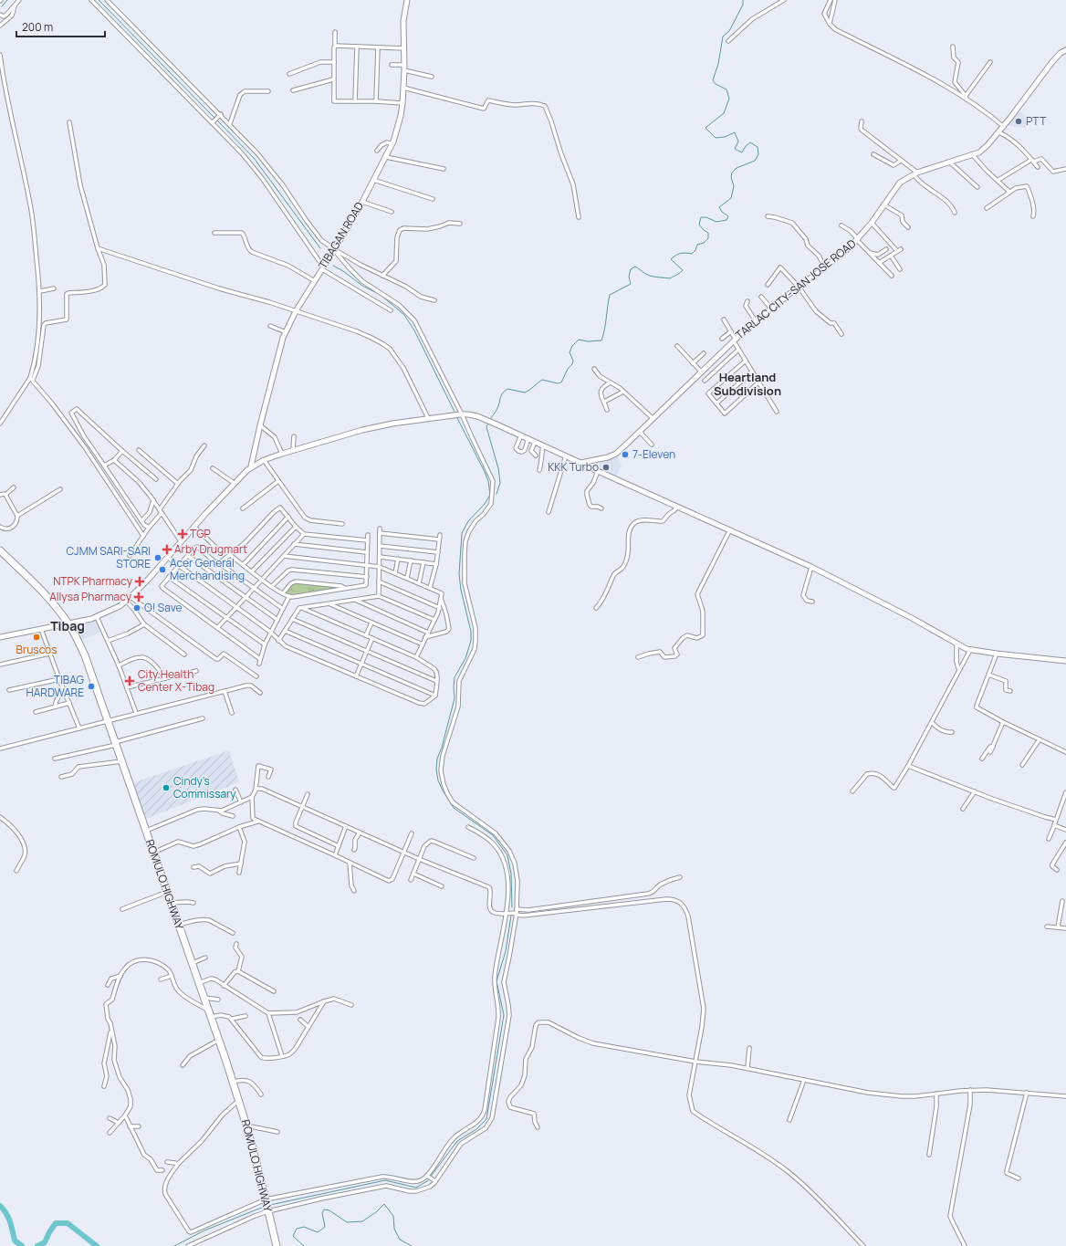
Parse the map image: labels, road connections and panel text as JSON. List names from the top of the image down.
{
  "streets": {
    "highway": ["ROMULO HIGHWAY"],
    "main road": ["TIBAGAN ROAD", "TARLAC CITY-SAN JOSE ROAD"]
  },
  "districts": ["Heartland Subdivision", "Tibag"],
  "places": {
    "other": [
      "PTT",
      "7-Eleven",
      "KKK Turbo",
      "CJMM SARI-SARI STORE",
      "Acer General Merchandising",
      "O! Save",
      "Bruscos",
      "TIBAG HARDWARE",
      "Cindy's Commissary"
    ],
    "health": [
      "TGP",
      "Arby Drugmart",
      "NTPK Pharmacy",
      "Allysa Pharmacy",
      "City Health Center X-Tibag"
    ]
  },
  "scale_bar": "200 m"
}
